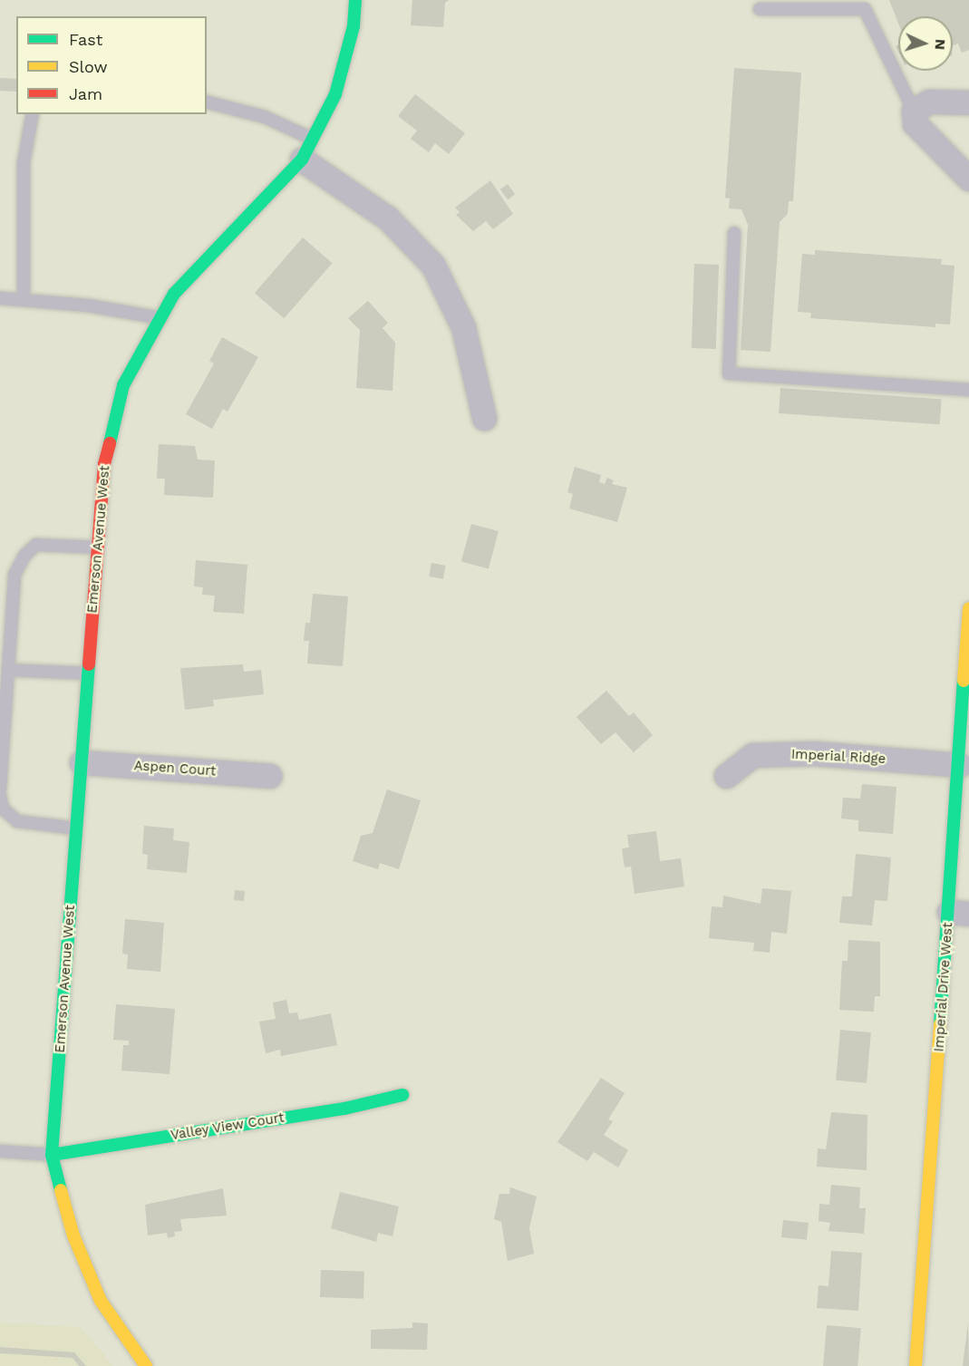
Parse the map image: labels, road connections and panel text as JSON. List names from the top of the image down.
{
  "streets": {
    "street": [
      "Emerson Avenue West",
      "Imperial Ridge",
      "Aspen Court",
      "Imperial Drive West",
      "Valley View Court"
    ]
  },
  "crossings": [
    ["Emerson Avenue West", "Aspen Court"],
    ["Emerson Avenue West", "Valley View Court"],
    ["Imperial Ridge", "Imperial Drive West"]
  ],
  "legend": ["Fast", "Slow", "Jam"],
  "north": "right"
}
